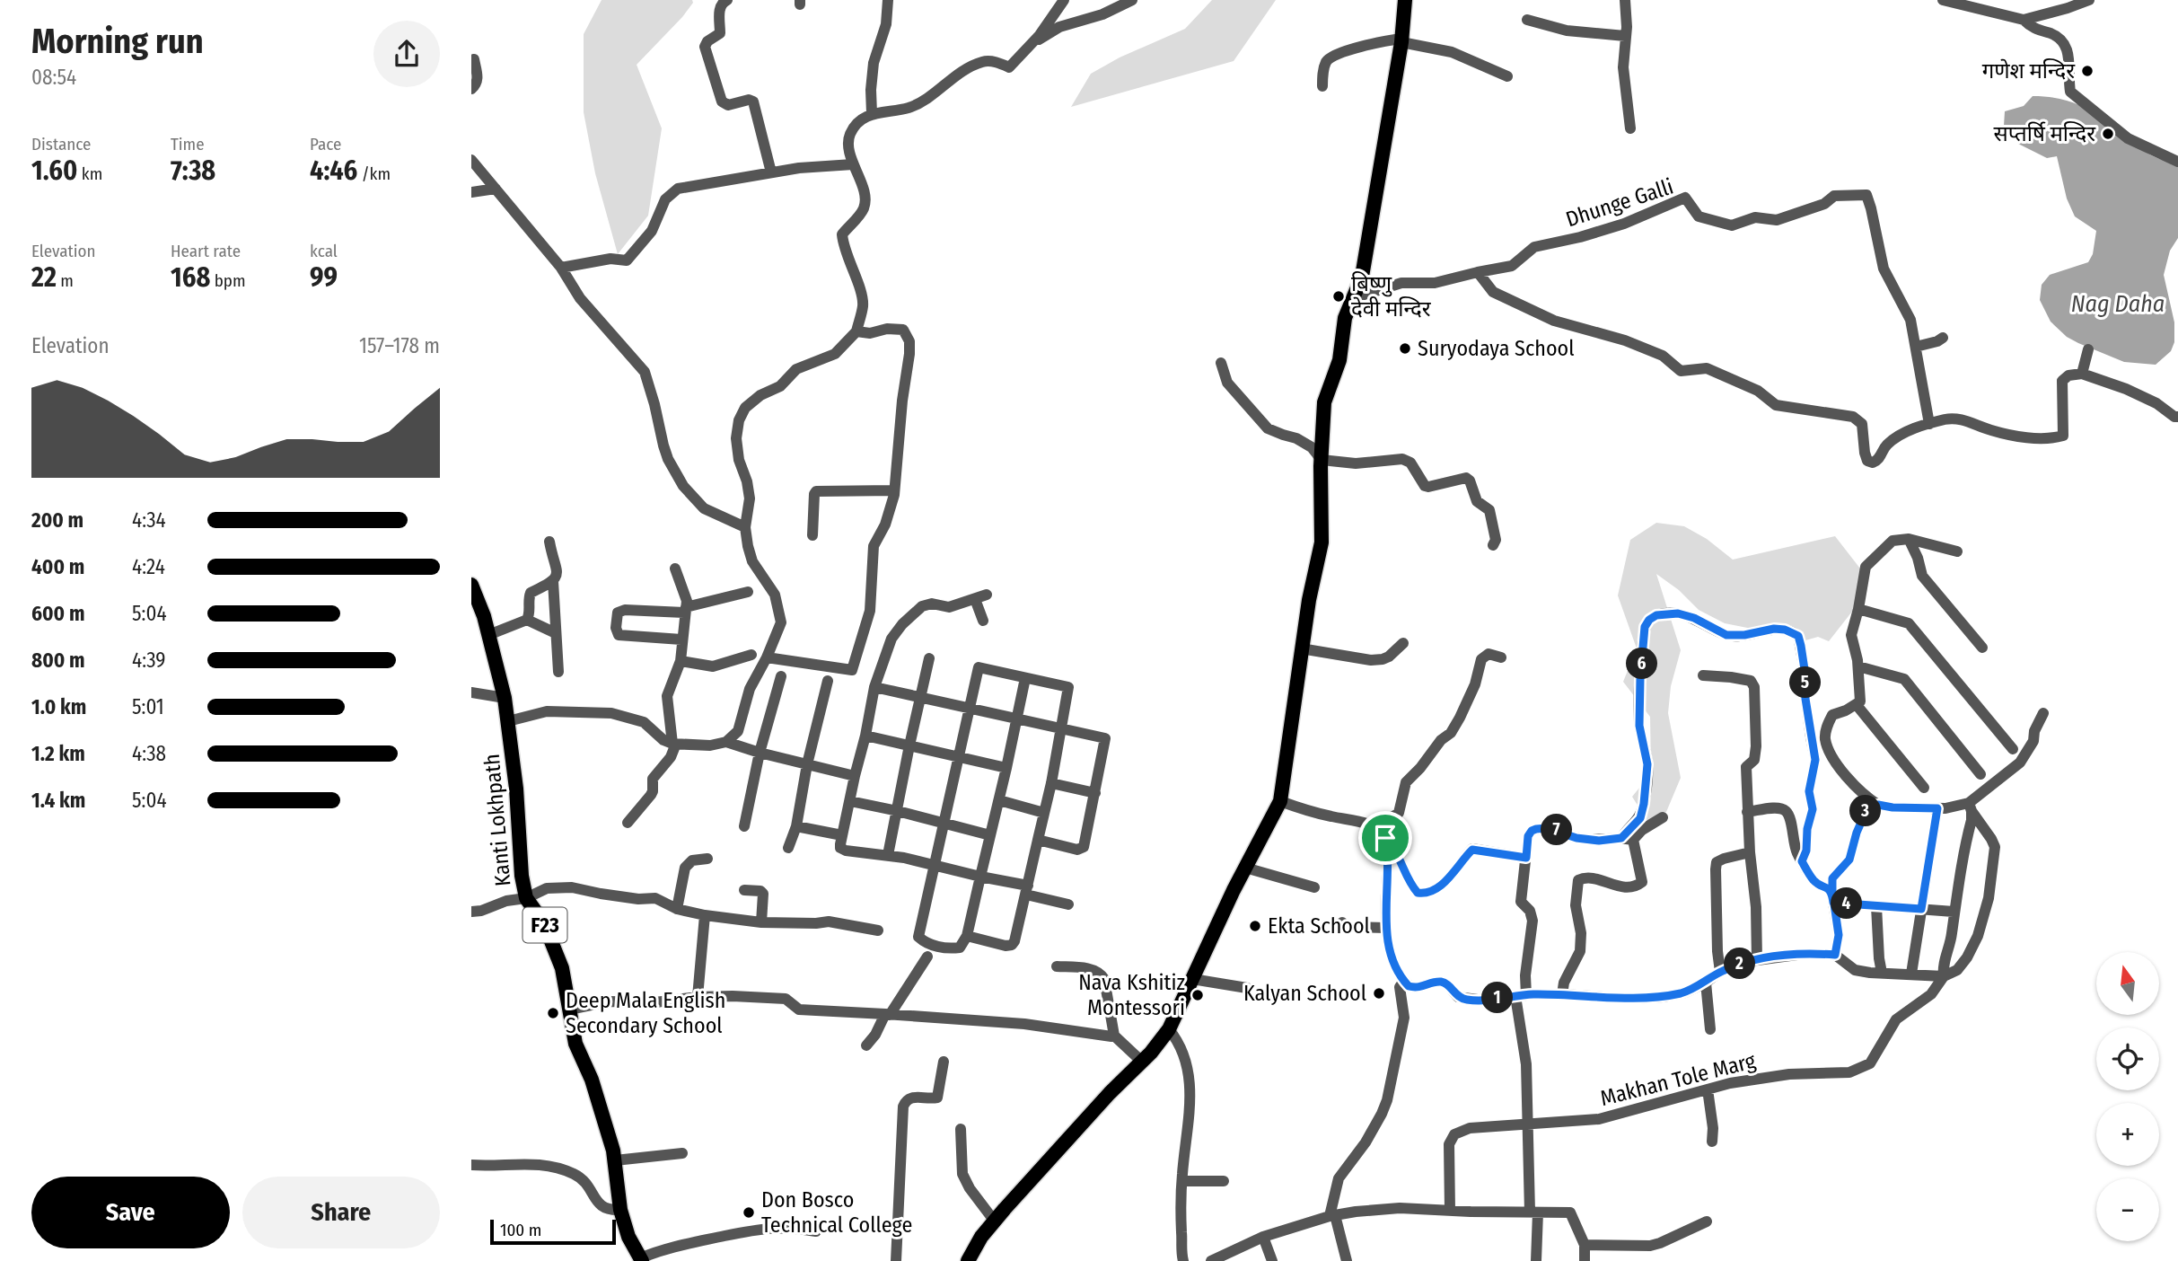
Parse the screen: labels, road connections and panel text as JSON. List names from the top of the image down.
{
  "streets": {
    "main road": ["Kanti Lokhpath", "F23"],
    "street": ["Dhunge Galli", "Makhan Tole Marg"]
  },
  "water": ["Nag Daha"],
  "places": [
    "गणेश मन्दिर",
    "सप्तर्षि मन्दिर",
    "बिष्णु देवी मन्दिर",
    "Suryodaya School",
    "Ekta School",
    "Kalyan School",
    "Nava Kshitiz Montessori",
    "Deep Mala English Secondary School",
    "Don Bosco Technical College"
  ],
  "scale_bar": "100 m",
  "north": "top",
  "page": {
    "heading": ["Morning run", "08:54"],
    "stats": [
      ["Distance", "1.60 km"],
      ["Time", "7:38"],
      ["Pace", "4:46 /km"],
      ["Elevation", "22 m"],
      ["Heart rate", "168 bpm"],
      ["kcal", "99"]
    ],
    "chart": ["Elevation", "157–178 m"],
    "list": [
      {
        "name": "200 m",
        "note": "4:34"
      },
      {
        "name": "400 m",
        "note": "4:24"
      },
      {
        "name": "600 m",
        "note": "5:04"
      },
      {
        "name": "800 m",
        "note": "4:39"
      },
      {
        "name": "1.0 km",
        "note": "5:01"
      },
      {
        "name": "1.2 km",
        "note": "4:38"
      },
      {
        "name": "1.4 km",
        "note": "5:04"
      }
    ],
    "pins": [
      "6",
      "5",
      "3",
      "7",
      "4",
      "2",
      "1"
    ],
    "map_buttons": ["+", "−"],
    "buttons": ["Save", "Share"],
    "scale": "100 m"
  }
}
